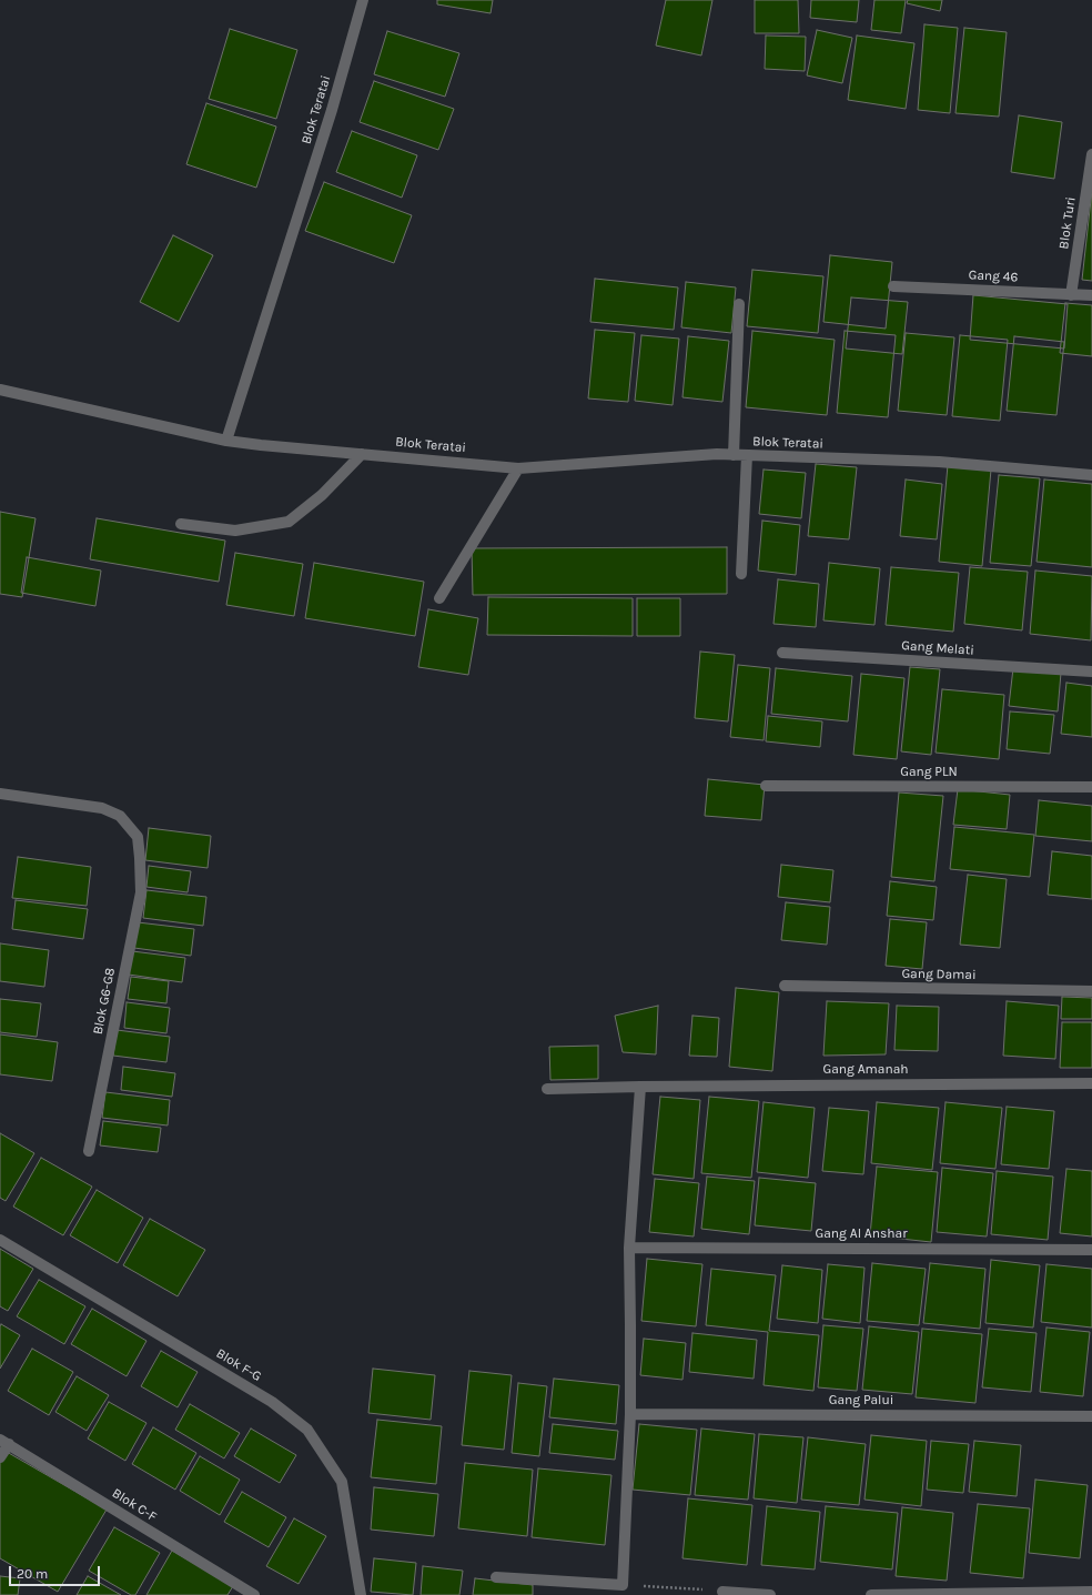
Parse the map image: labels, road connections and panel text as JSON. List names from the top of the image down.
{
  "streets": {
    "street": [
      "Blok Teratai",
      "Blok Turi",
      "Gang 46",
      "Gang Melati",
      "Gang PLN",
      "Gang Damai",
      "Blok G6-G8",
      "Gang Amanah",
      "Gang Al Anshar",
      "Blok F-G",
      "Gang Palui",
      "Blok C-F"
    ]
  },
  "crossings": [
    ["Blok Turi", "Gang 46"]
  ],
  "scale_bar": "20 m"
}
